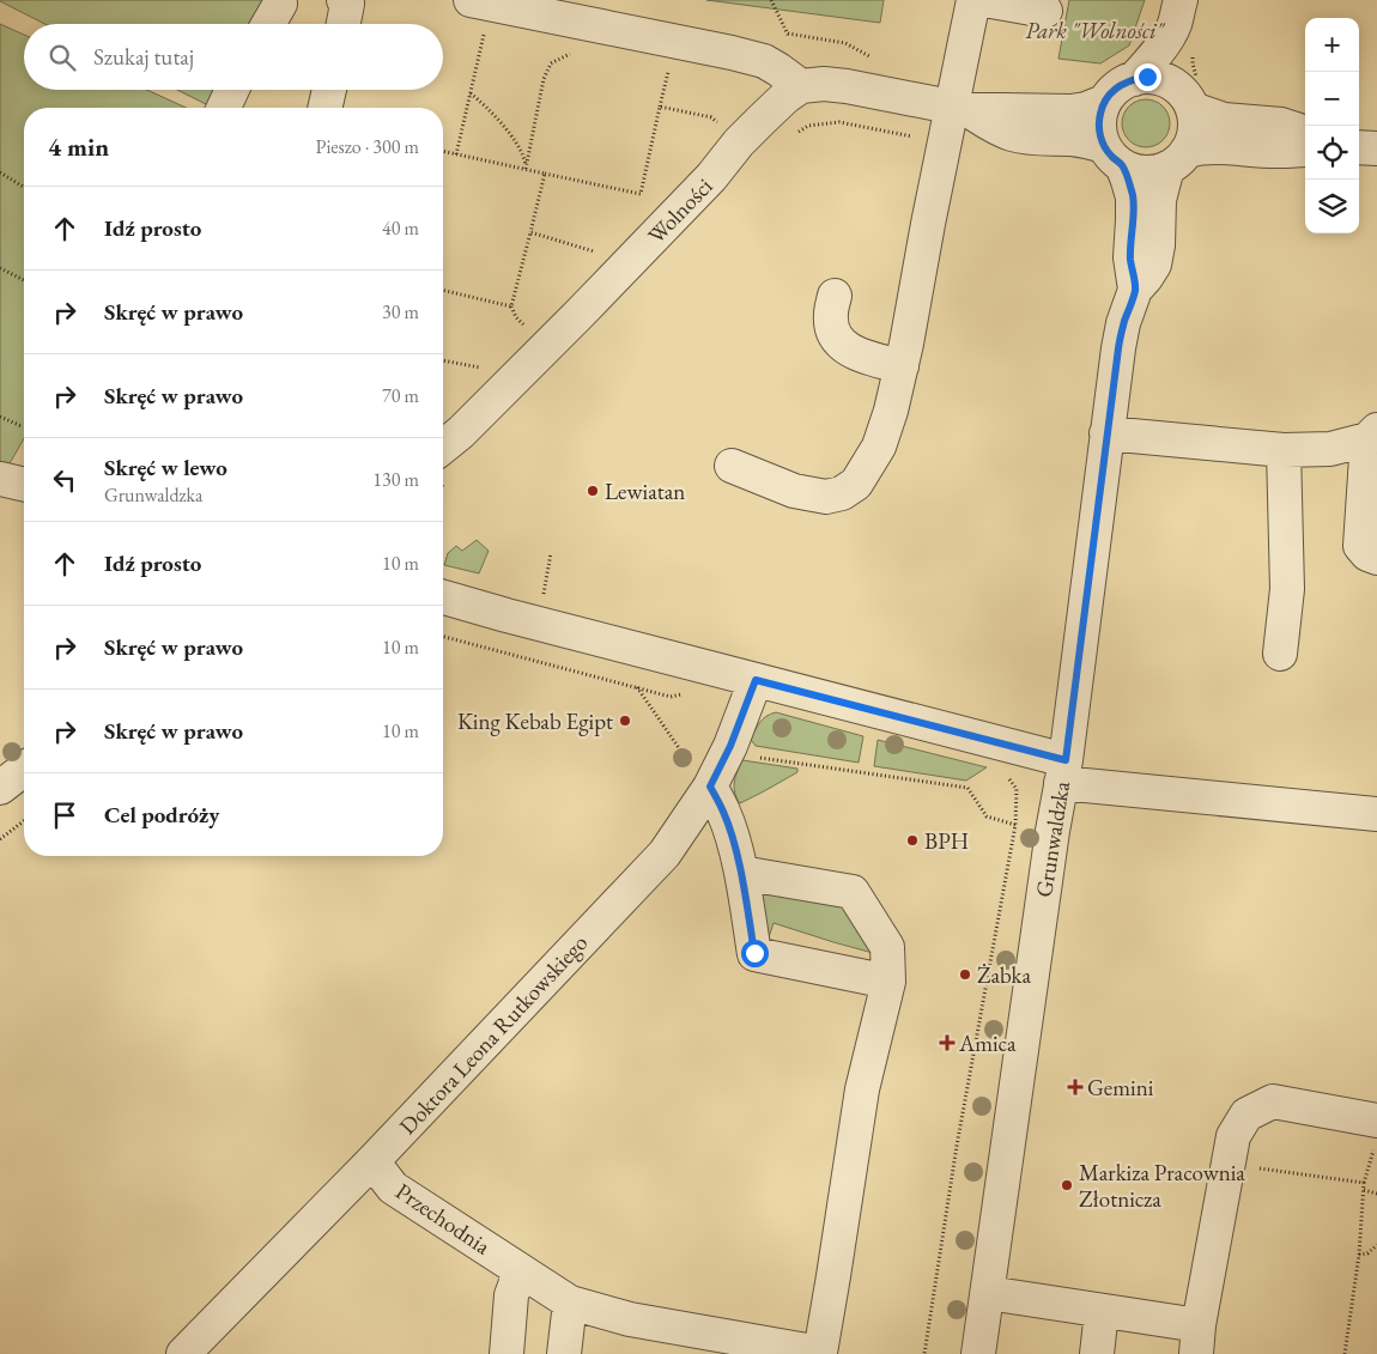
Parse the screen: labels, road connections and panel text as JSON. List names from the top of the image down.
{
  "streets": {
    "street": [
      "Wolności",
      "Grunwaldzka",
      "Doktora Leona Rutkowskiego",
      "Przechodnia"
    ]
  },
  "crossings": [
    ["Doktora Leona Rutkowskiego", "Przechodnia"]
  ],
  "parks": ["Park \"Wolności\""],
  "places": {
    "other": [
      "Lewiatan",
      "King Kebab Egipt",
      "BPH",
      "Żabka",
      "Markiza Pracownia Złotnicza"
    ],
    "health": ["Amica", "Gemini"]
  },
  "page": {
    "map_buttons": ["+", "−"],
    "search": "Szukaj tutaj",
    "heading": ["4 min", "Pieszo · 300 m"],
    "list": [
      ["Idź prosto", "40 m"],
      ["Skręć w prawo", "30 m"],
      ["Skręć w prawo", "70 m"],
      ["Skręć w lewo", "Grunwaldzka", "130 m"],
      ["Idź prosto", "10 m"],
      ["Skręć w prawo", "10 m"],
      ["Skręć w prawo", "10 m"],
      "Cel podróży"
    ]
  }
}
